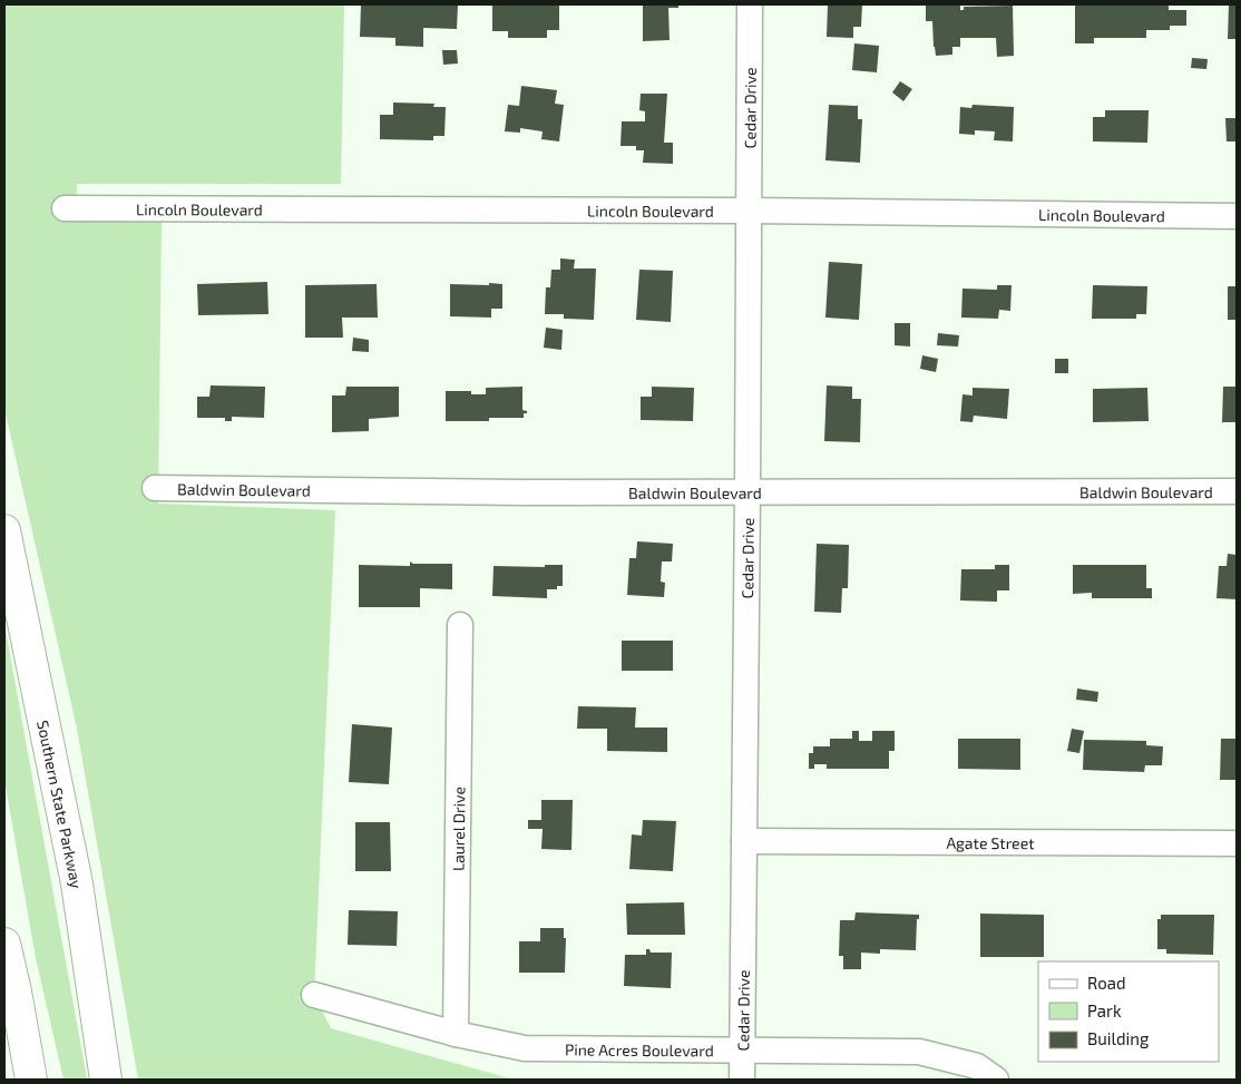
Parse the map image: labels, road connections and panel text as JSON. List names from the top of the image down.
{
  "streets": {
    "highway": ["Southern State Parkway"],
    "street": [
      "Cedar Drive",
      "Lincoln Boulevard",
      "Baldwin Boulevard",
      "Laurel Drive",
      "Agate Street",
      "Pine Acres Boulevard"
    ]
  },
  "crossings": [
    ["Cedar Drive", "Lincoln Boulevard"],
    ["Cedar Drive", "Baldwin Boulevard"],
    ["Cedar Drive", "Agate Street"],
    ["Cedar Drive", "Pine Acres Boulevard"],
    ["Laurel Drive", "Pine Acres Boulevard"]
  ],
  "legend": ["Road", "Park", "Building"]
}
